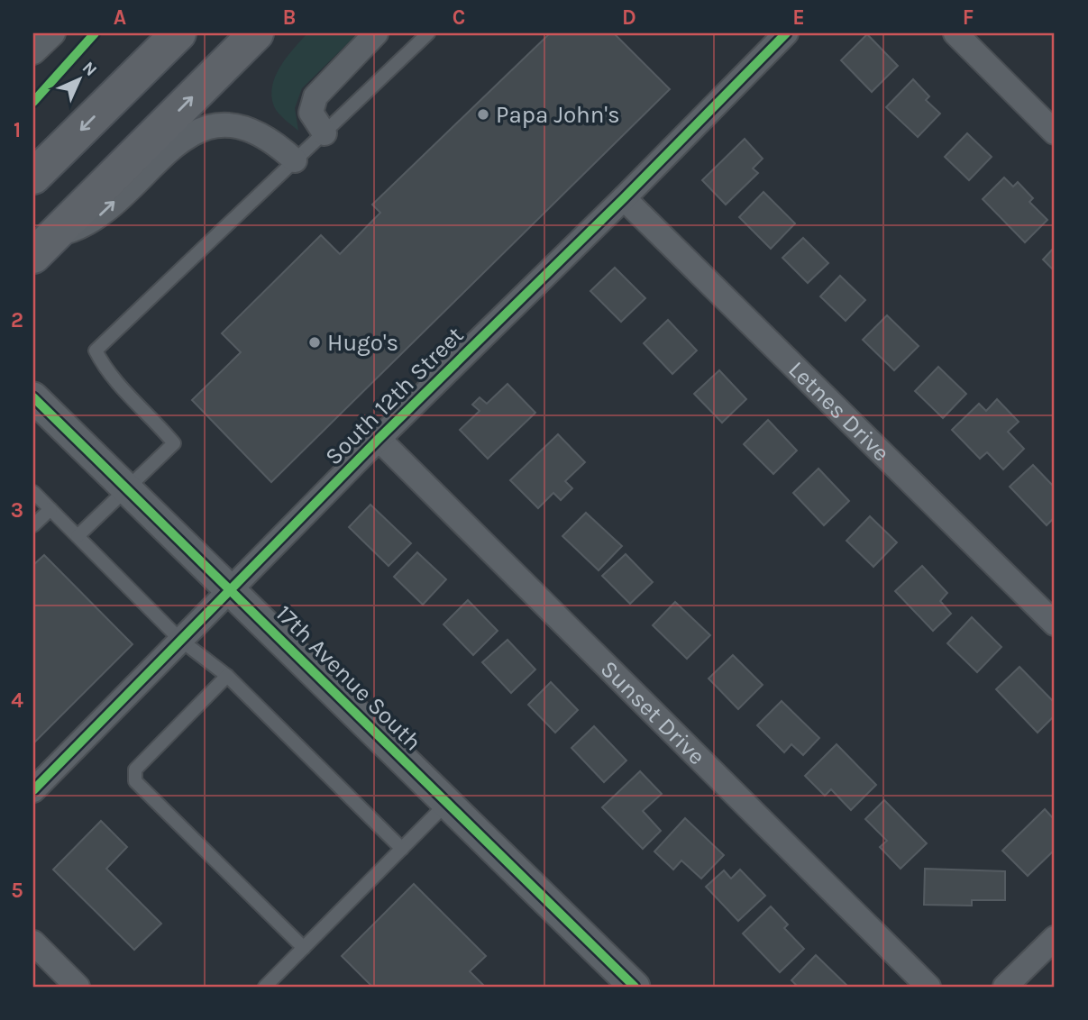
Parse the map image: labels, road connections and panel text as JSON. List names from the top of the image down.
{
  "streets": {
    "street": [
      "South 12th Street",
      "Letnes Drive",
      "17th Avenue South",
      "Sunset Drive"
    ]
  },
  "crossings": [
    ["South 12th Street", "Letnes Drive"],
    ["South 12th Street", "17th Avenue South"],
    ["South 12th Street", "Sunset Drive"]
  ],
  "places": ["Papa John's", "Hugo's"],
  "north": "top right",
  "grid": {
    "columns": [
      "A",
      "B",
      "C",
      "D",
      "E",
      "F"
    ],
    "rows": [
      "1",
      "2",
      "3",
      "4",
      "5"
    ]
  }
}
